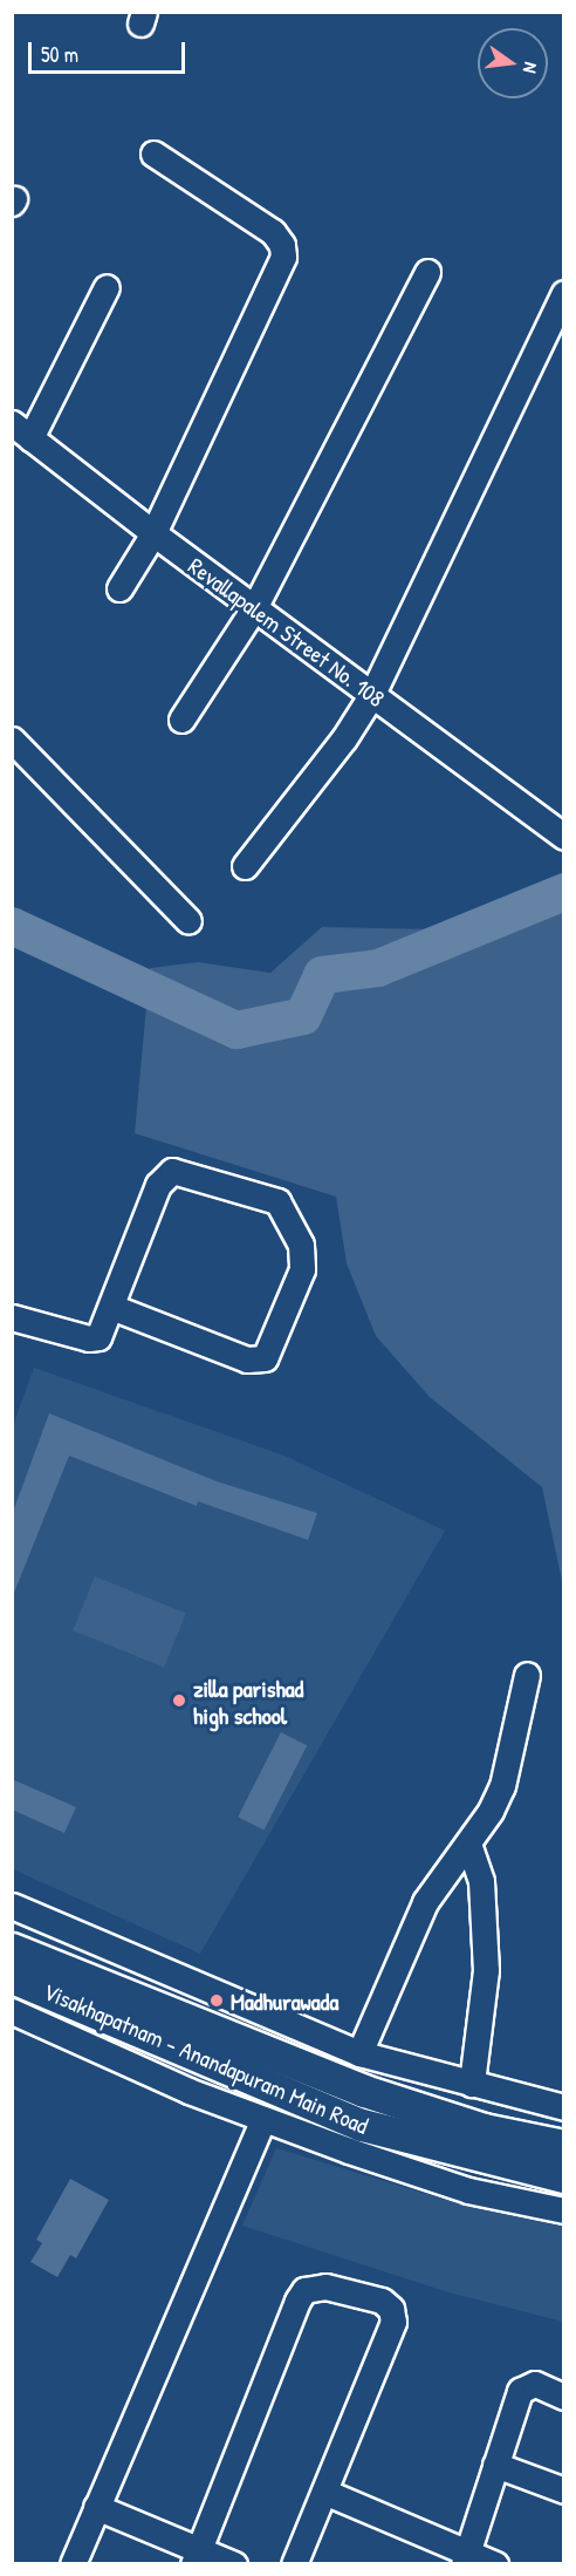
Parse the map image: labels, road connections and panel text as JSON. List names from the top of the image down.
{
  "streets": {
    "main road": ["Visakhapatnam - Anandapuram Main Road"],
    "street": ["Revallapalem Street No. 108"]
  },
  "places": ["zilla parishad high school", "Madhurawada"],
  "scale_bar": "50 m",
  "north": "right"
}
